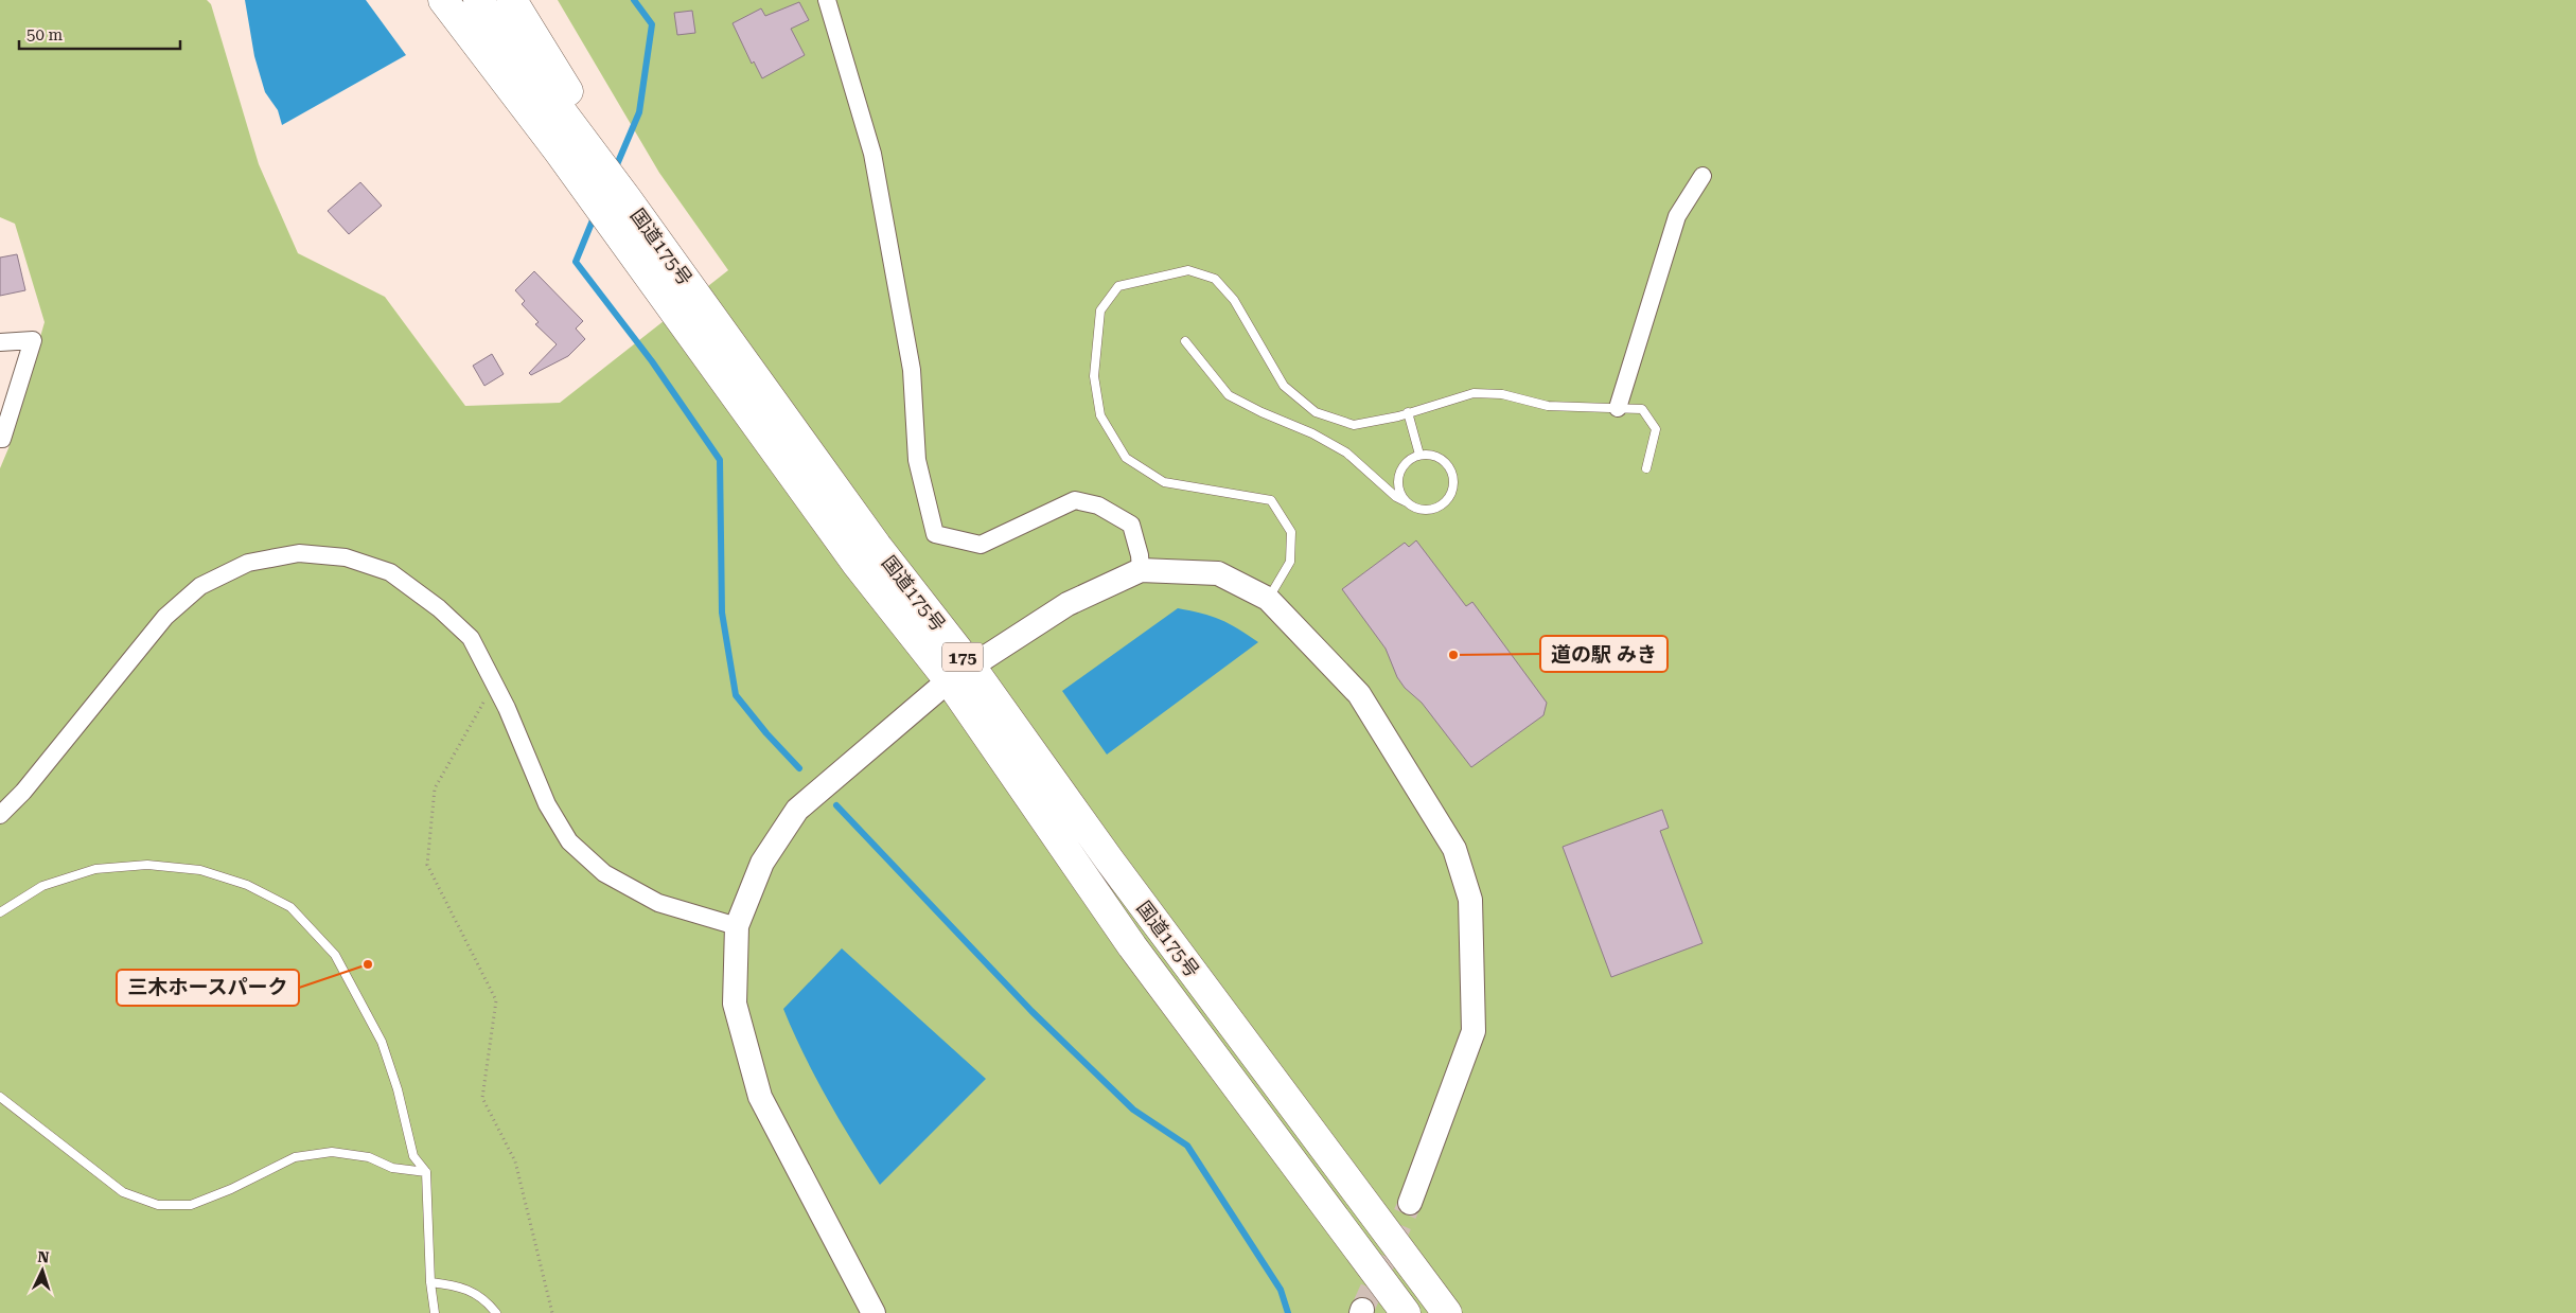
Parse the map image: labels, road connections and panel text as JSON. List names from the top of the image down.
{
  "streets": {
    "highway": ["国道175号", "175"]
  },
  "places": ["道の駅 みき", "三木ホースパーク"],
  "scale_bar": "50 m",
  "north": "top"
}
